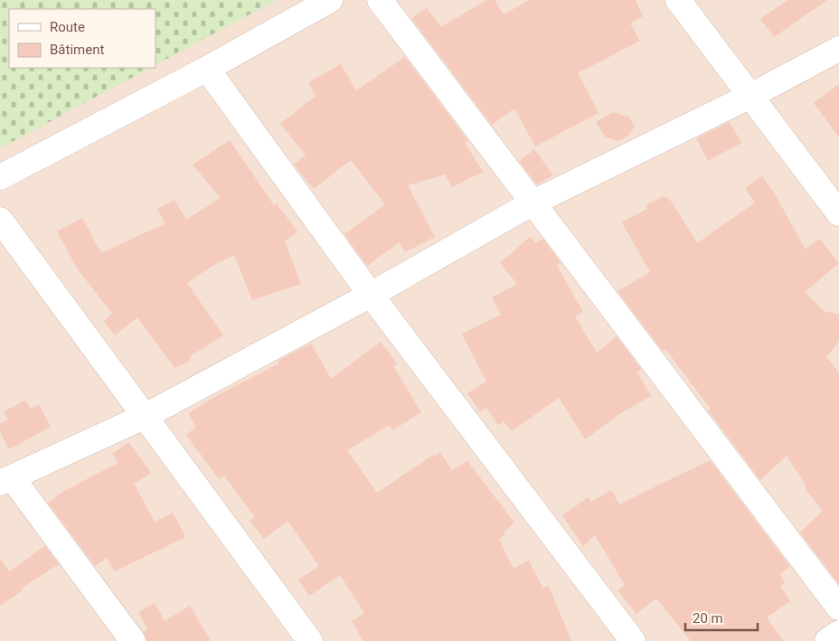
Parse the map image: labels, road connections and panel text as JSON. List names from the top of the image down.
{
  "legend": ["Route", "Bâtiment"],
  "scale_bar": "20 m"
}
